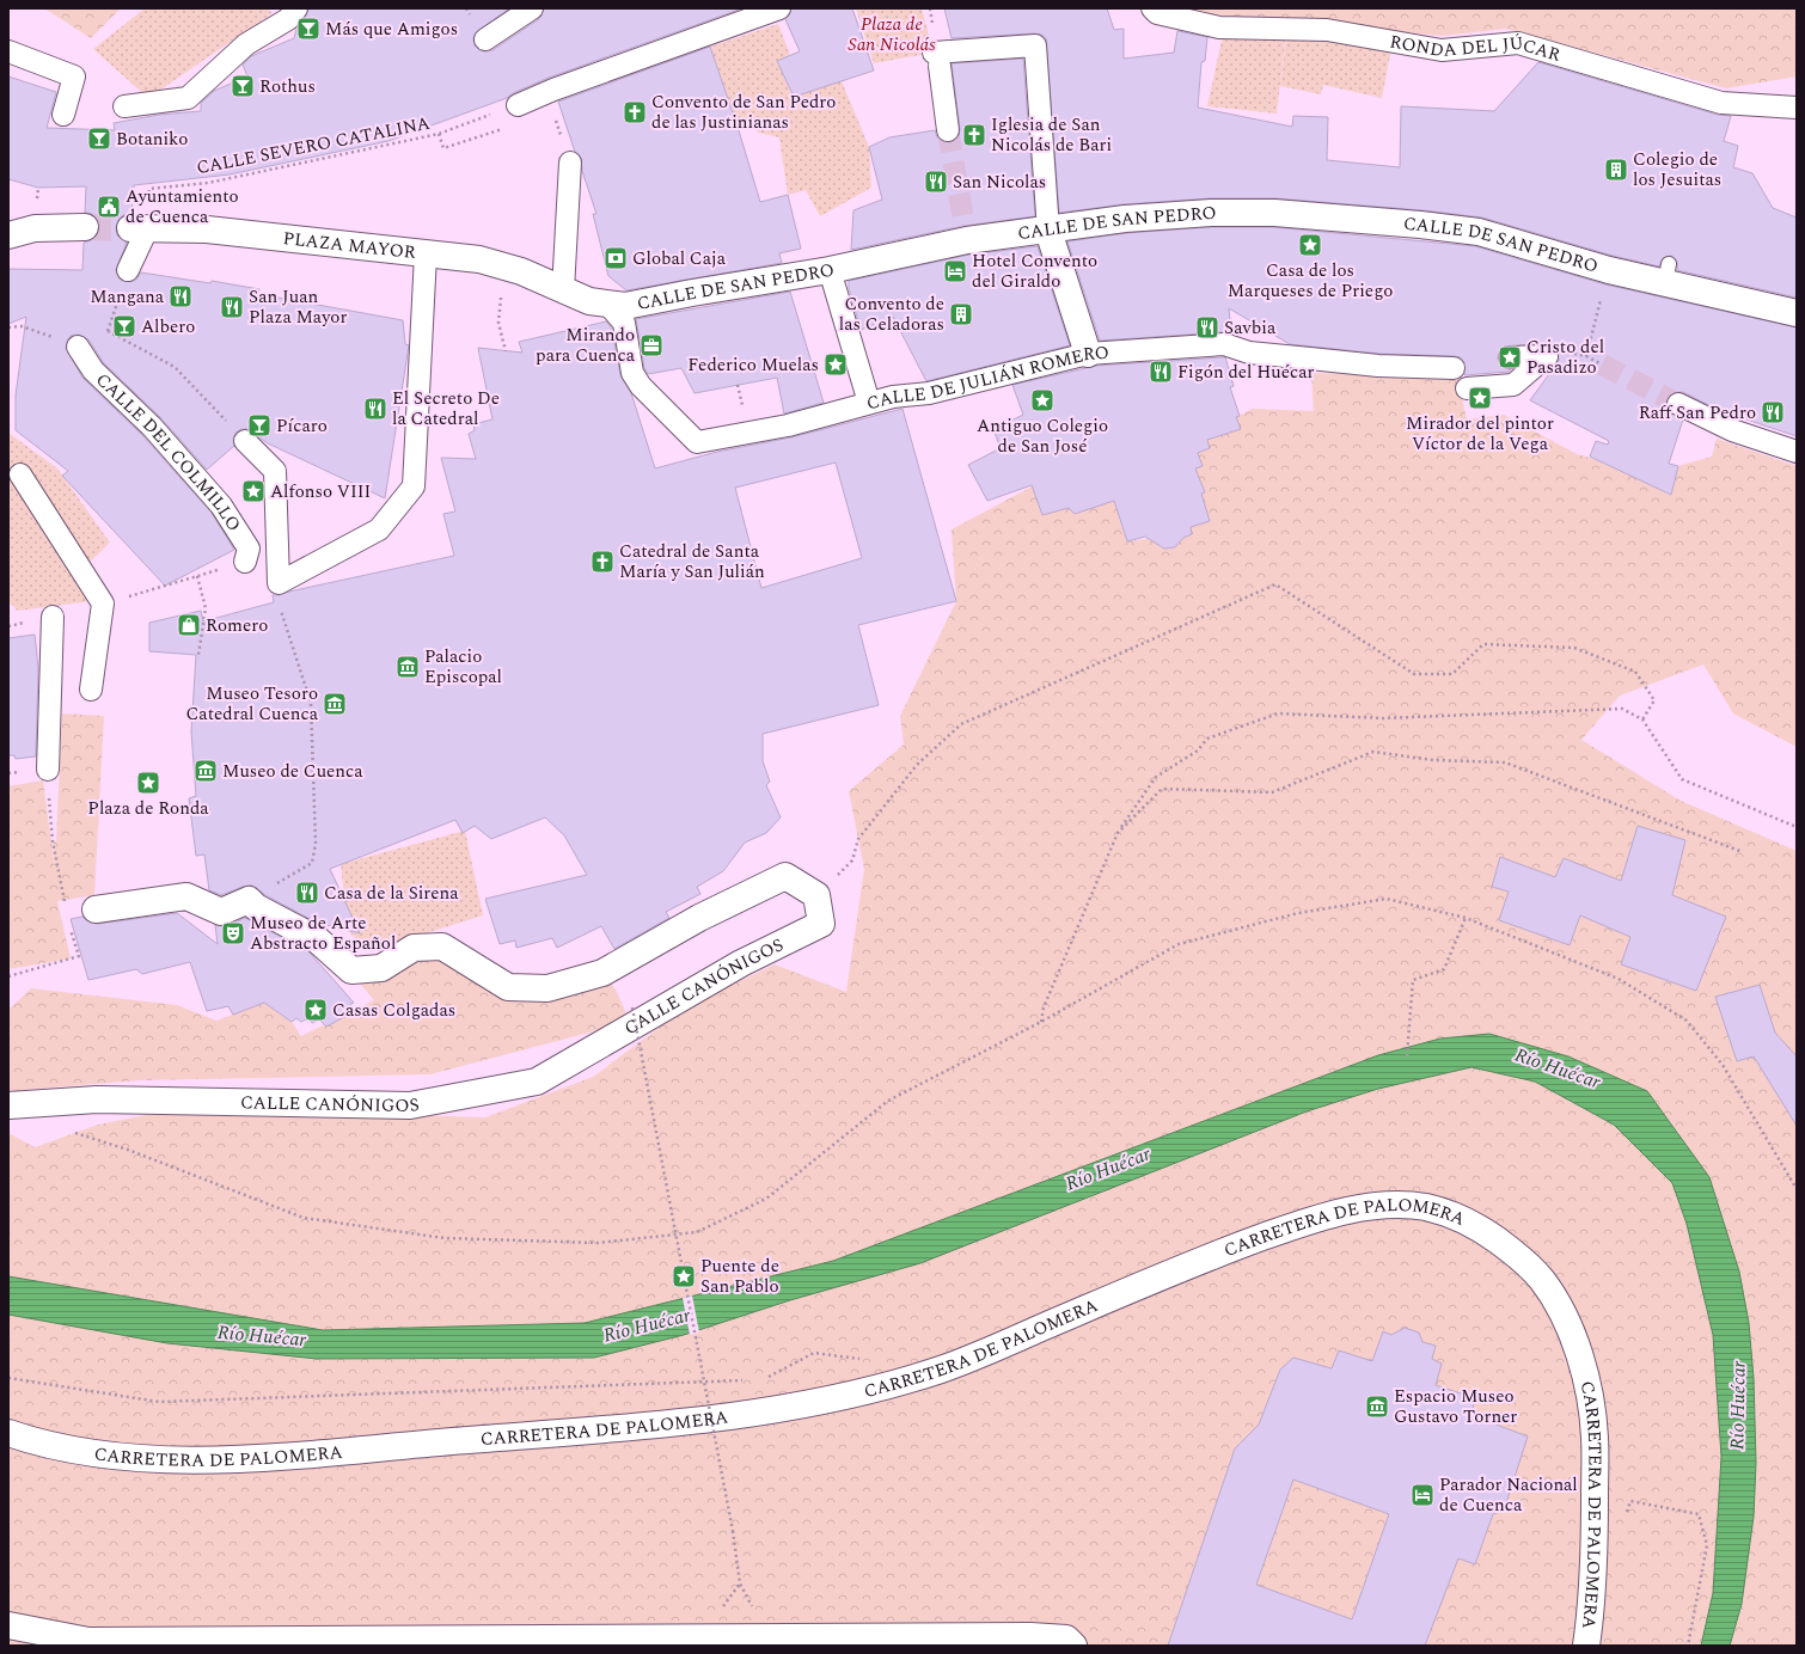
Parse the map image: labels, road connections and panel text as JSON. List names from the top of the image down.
{
  "streets": {
    "street": [
      "RONDA DEL JÚCAR",
      "CALLE DE SAN PEDRO",
      "PLAZA MAYOR",
      "CALLE DE JULIÁN ROMERO",
      "CALLE DEL COLMILLO",
      "CALLE CANÓNIGOS",
      "CARRETERA DE PALOMERA"
    ],
    "path": ["CALLE SEVERO CATALINA"]
  },
  "crossings": [
    ["CALLE SEVERO CATALINA", "PLAZA MAYOR"],
    ["CALLE DE SAN PEDRO", "PLAZA MAYOR"],
    ["CALLE DE SAN PEDRO", "CALLE DE JULIÁN ROMERO"],
    ["PLAZA MAYOR", "CALLE DE JULIÁN ROMERO"]
  ],
  "water": ["Río Huécar"],
  "parks": ["Plaza de San Nicolás"],
  "places": {
    "bar": [
      "Más que Amigos",
      "Rothus",
      "Botaniko",
      "Albero",
      "Pícaro"
    ],
    "church": ["Convento de San Pedro de las Justinianas", "Iglesia de San Nicolás de Bari", "Catedral de Santa María y San Julián"],
    "building": ["Colegio de los Jesuitas", "Convento de las Celadoras"],
    "restaurant": [
      "San Nicolas",
      "Mangana",
      "San Juan Plaza Mayor",
      "Savbia",
      "Figón del Huécar",
      "El Secreto De la Catedral",
      "Raff San Pedro",
      "Casa de la Sirena"
    ],
    "public building": ["Ayuntamiento de Cuenca"],
    "place": [
      "Casa de los Marqueses de Priego",
      "Cristo del Pasadizo",
      "Federico Muelas",
      "Mirador del pintor Víctor de la Vega",
      "Antiguo Colegio de San José",
      "Alfonso VIII",
      "Plaza de Ronda",
      "Casas Colgadas",
      "Puente de San Pablo"
    ],
    "bank": ["Global Caja"],
    "hotel": ["Hotel Convento del Giraldo", "Parador Nacional de Cuenca"],
    "office": ["Mirando para Cuenca"],
    "shop": ["Romero"],
    "museum": [
      "Palacio Episcopal",
      "Museo Tesoro Catedral Cuenca",
      "Museo de Cuenca",
      "Espacio Museo Gustavo Torner"
    ],
    "theatre": ["Museo de Arte Abstracto Español"]
  }
}
